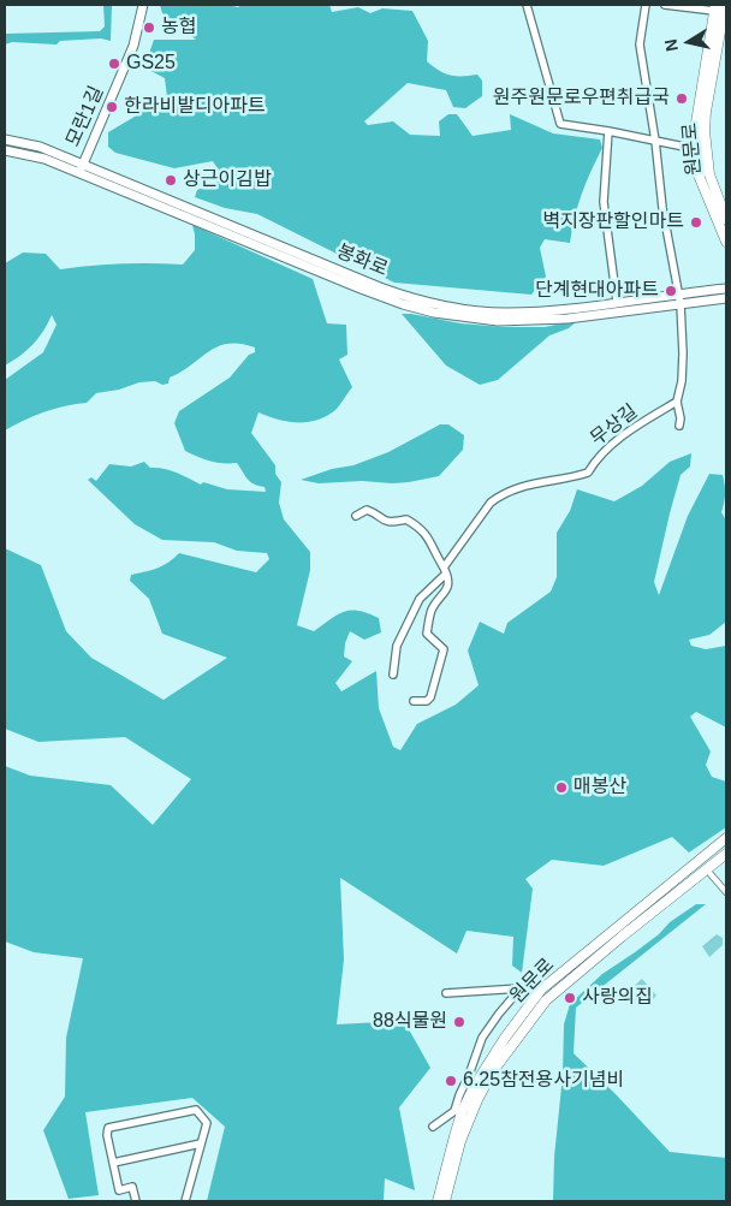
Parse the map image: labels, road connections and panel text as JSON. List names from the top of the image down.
{
  "streets": {
    "main road": ["원문로"],
    "street": ["모란1길", "봉화로", "무상길"]
  },
  "crossings": [
    ["모란1길", "봉화로"]
  ],
  "places": [
    "농협",
    "GS25",
    "원주원문로우편취급국",
    "한라비발디아파트",
    "상근이김밥",
    "벽지장판할인마트",
    "단계현대아파트",
    "매봉산",
    "사랑의집",
    "88식물원",
    "6.25참전용사기념비"
  ],
  "north": "left"
}
